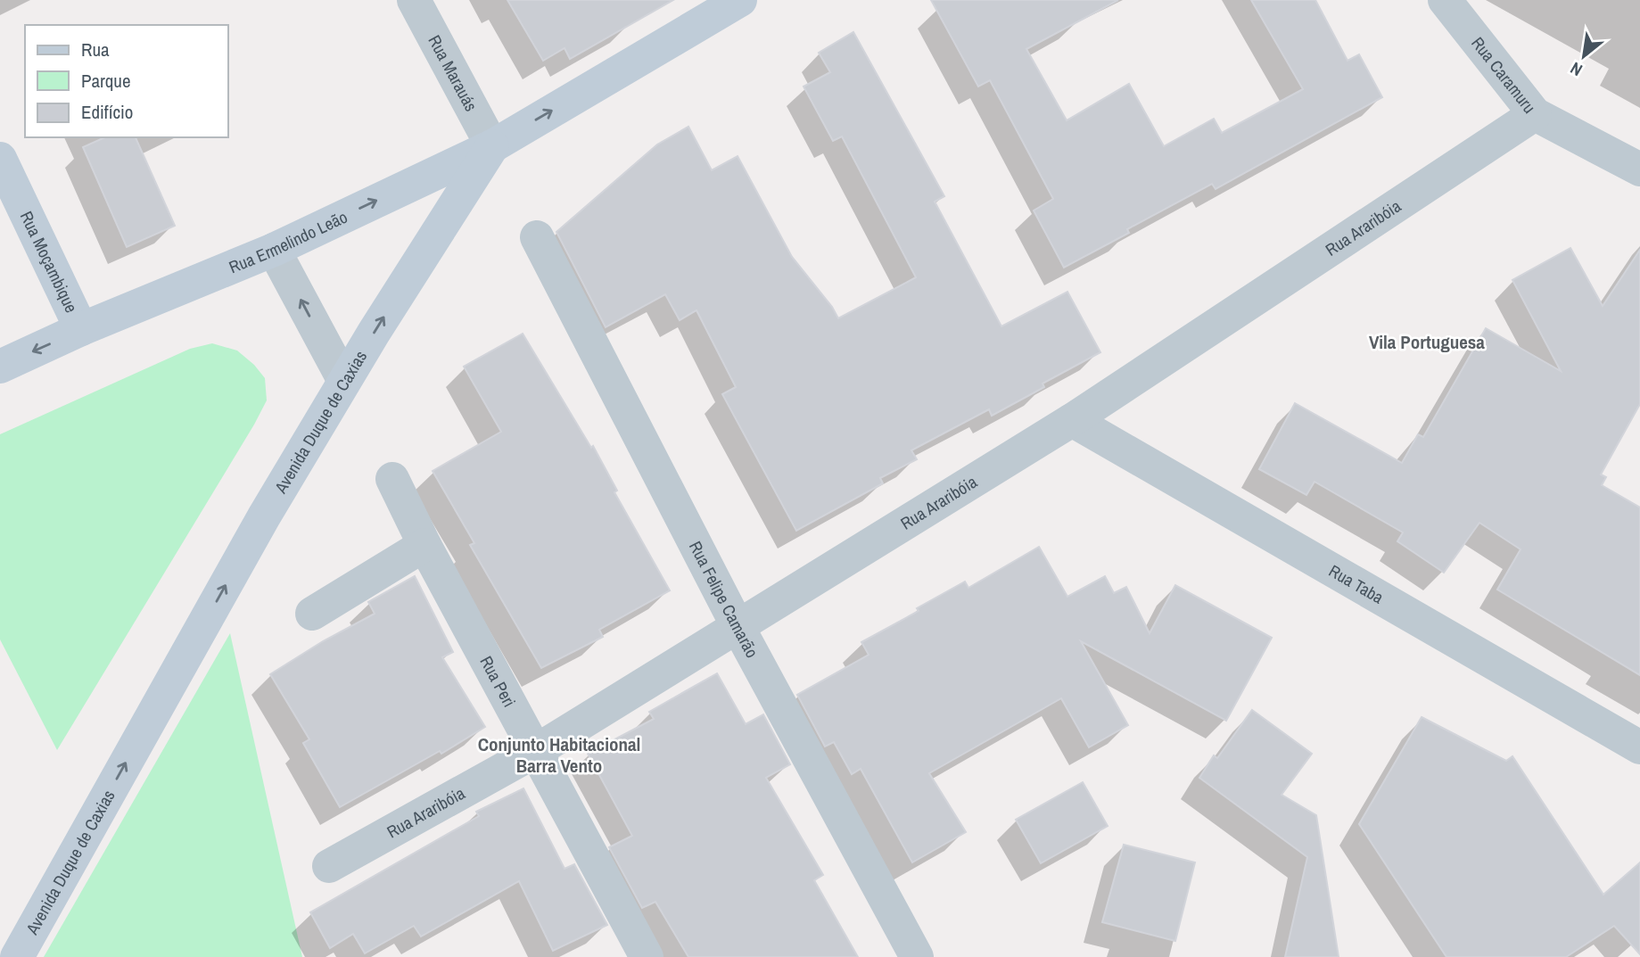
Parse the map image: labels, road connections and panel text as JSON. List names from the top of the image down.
{
  "streets": {
    "street": [
      "Rua Marauás",
      "Rua Caramuru",
      "Rua Araribóia",
      "Rua Ermelindo Leão",
      "Rua Moçambique",
      "Avenida Duque de Caxias",
      "Rua Taba",
      "Rua Felipe Camarão",
      "Rua Peri"
    ]
  },
  "crossings": [
    ["Rua Marauás", "Rua Ermelindo Leão"],
    ["Rua Marauás", "Avenida Duque de Caxias"],
    ["Rua Caramuru", "Rua Araribóia"],
    ["Rua Araribóia", "Rua Taba"],
    ["Rua Araribóia", "Rua Felipe Camarão"],
    ["Rua Araribóia", "Rua Peri"],
    ["Rua Ermelindo Leão", "Rua Moçambique"],
    ["Rua Ermelindo Leão", "Avenida Duque de Caxias"]
  ],
  "one_way": ["Avenida Duque de Caxias"],
  "districts": ["Vila Portuguesa", "Conjunto Habitacional Barra Vento"],
  "legend": ["Rua", "Parque", "Edifício"],
  "north": "bottom left"
}
